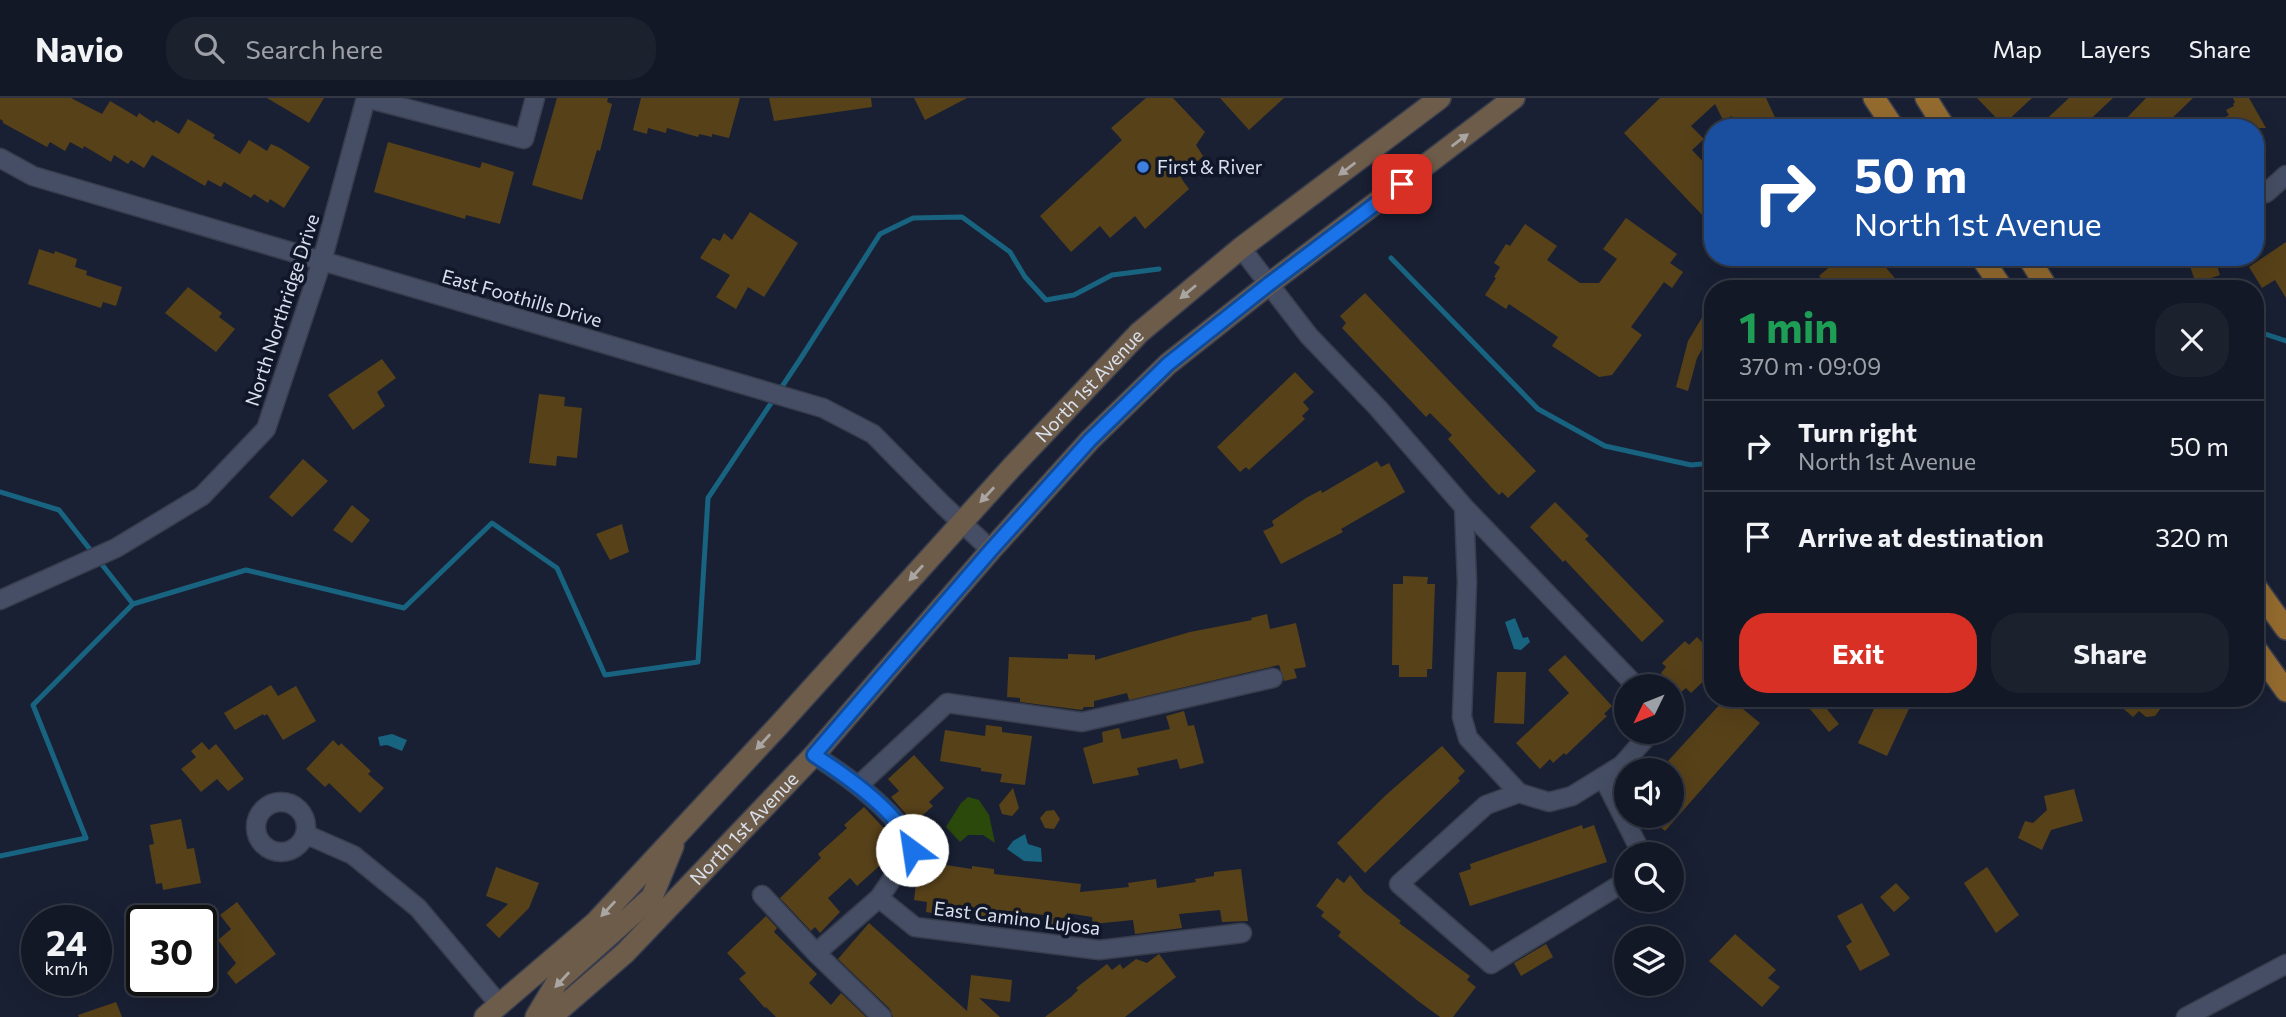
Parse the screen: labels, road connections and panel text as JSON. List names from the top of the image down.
{
  "streets": {
    "main road": ["North 1st Avenue"],
    "street": ["East Foothills Drive", "North Northridge Drive", "East Camino Lujosa"]
  },
  "crossings": [
    ["East Foothills Drive", "North Northridge Drive"],
    ["East Foothills Drive", "North 1st Avenue"]
  ],
  "places": ["First & River"],
  "north": "bottom left",
  "page": {
    "header": "Navio",
    "search": "Search here",
    "nav": ["Map", "Layers", "Share"],
    "turn": ["50 m", "North 1st Avenue"],
    "heading": ["1 min", "370 m · 09:09"],
    "list": [
      {
        "name": "Turn right",
        "note": "North 1st Avenue",
        "value": "50 m"
      },
      {
        "name": "Arrive at destination",
        "value": "320 m"
      }
    ],
    "buttons": ["Exit", "Share"],
    "speed": "24 km/h",
    "limit": "30"
  }
}
